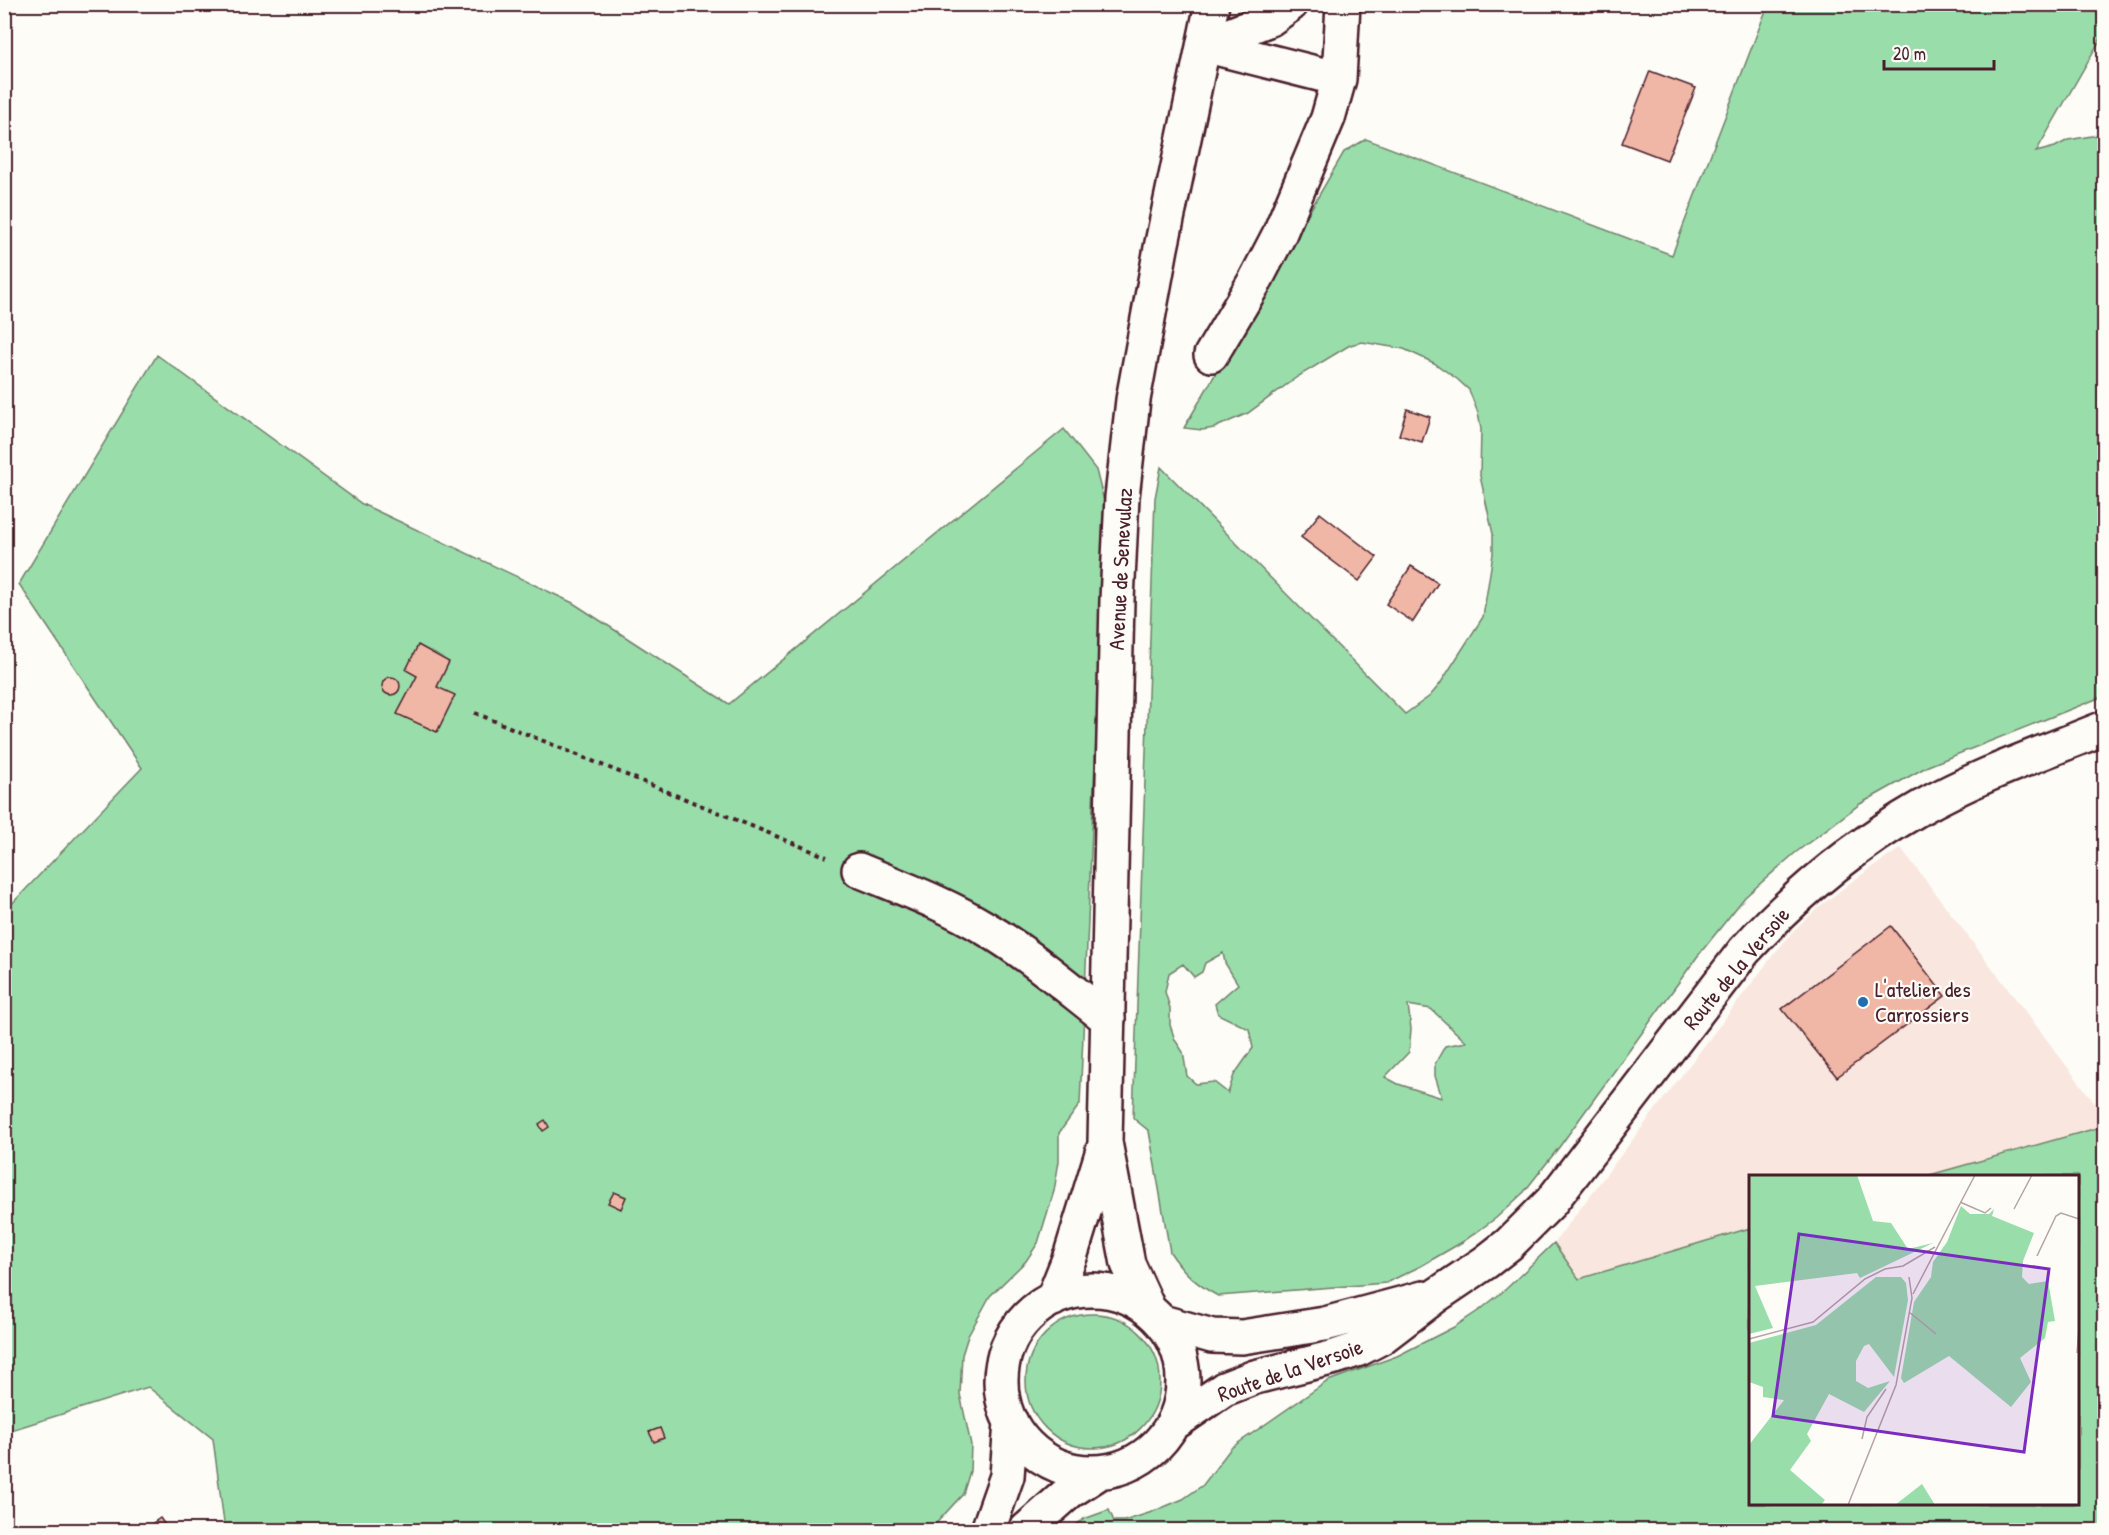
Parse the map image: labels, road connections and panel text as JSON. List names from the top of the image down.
{
  "streets": {
    "main road": ["Avenue de Senevulaz", "Route de la Versoie"]
  },
  "crossings": [
    ["Avenue de Senevulaz", "Route de la Versoie"]
  ],
  "places": ["L'atelier des Carrossiers"],
  "scale_bar": "20 m"
}
